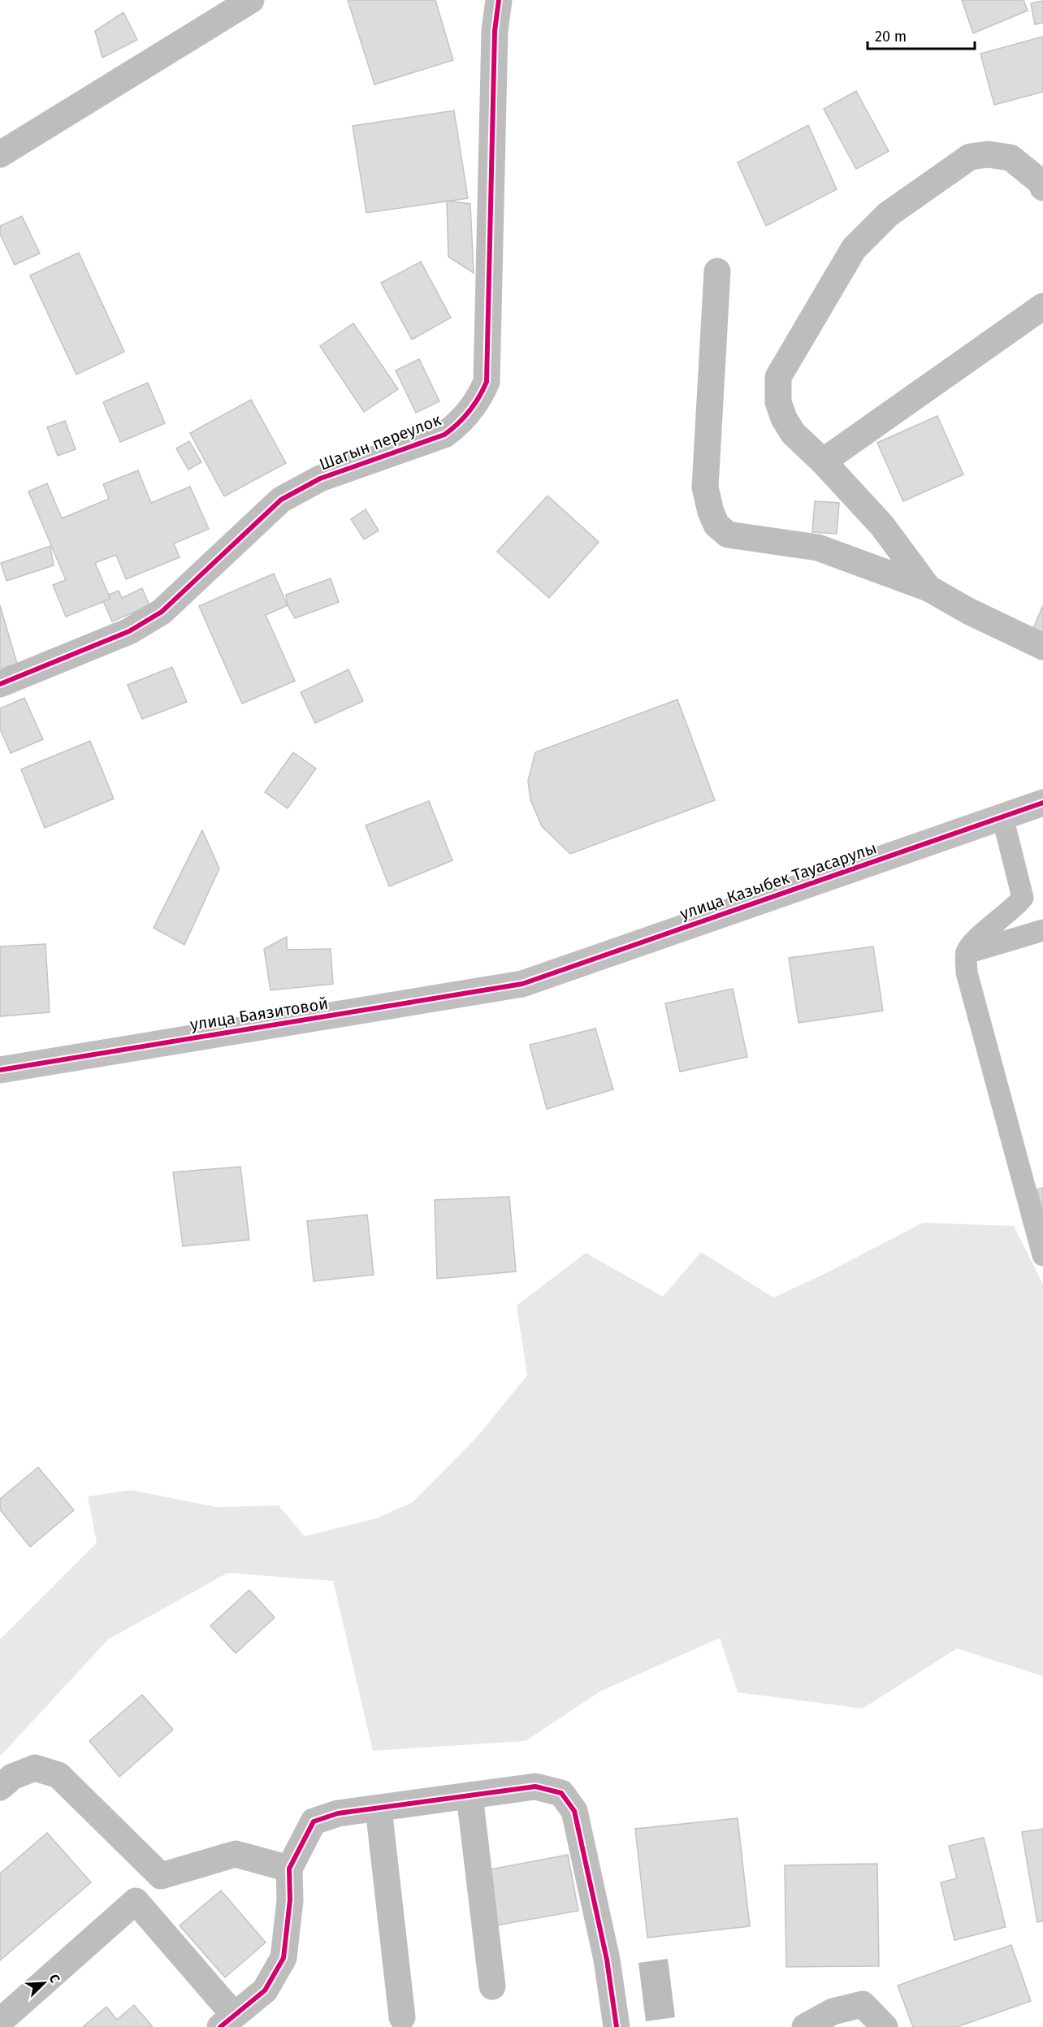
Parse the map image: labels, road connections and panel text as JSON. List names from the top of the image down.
{
  "streets": {
    "street": ["Шагын переулок", "улица Казыбек Тауасарулы", "улица Баязитовой"]
  },
  "crossings": [
    ["улица Казыбек Тауасарулы", "улица Баязитовой"]
  ],
  "scale_bar": "20 m",
  "north": "top right"
}
